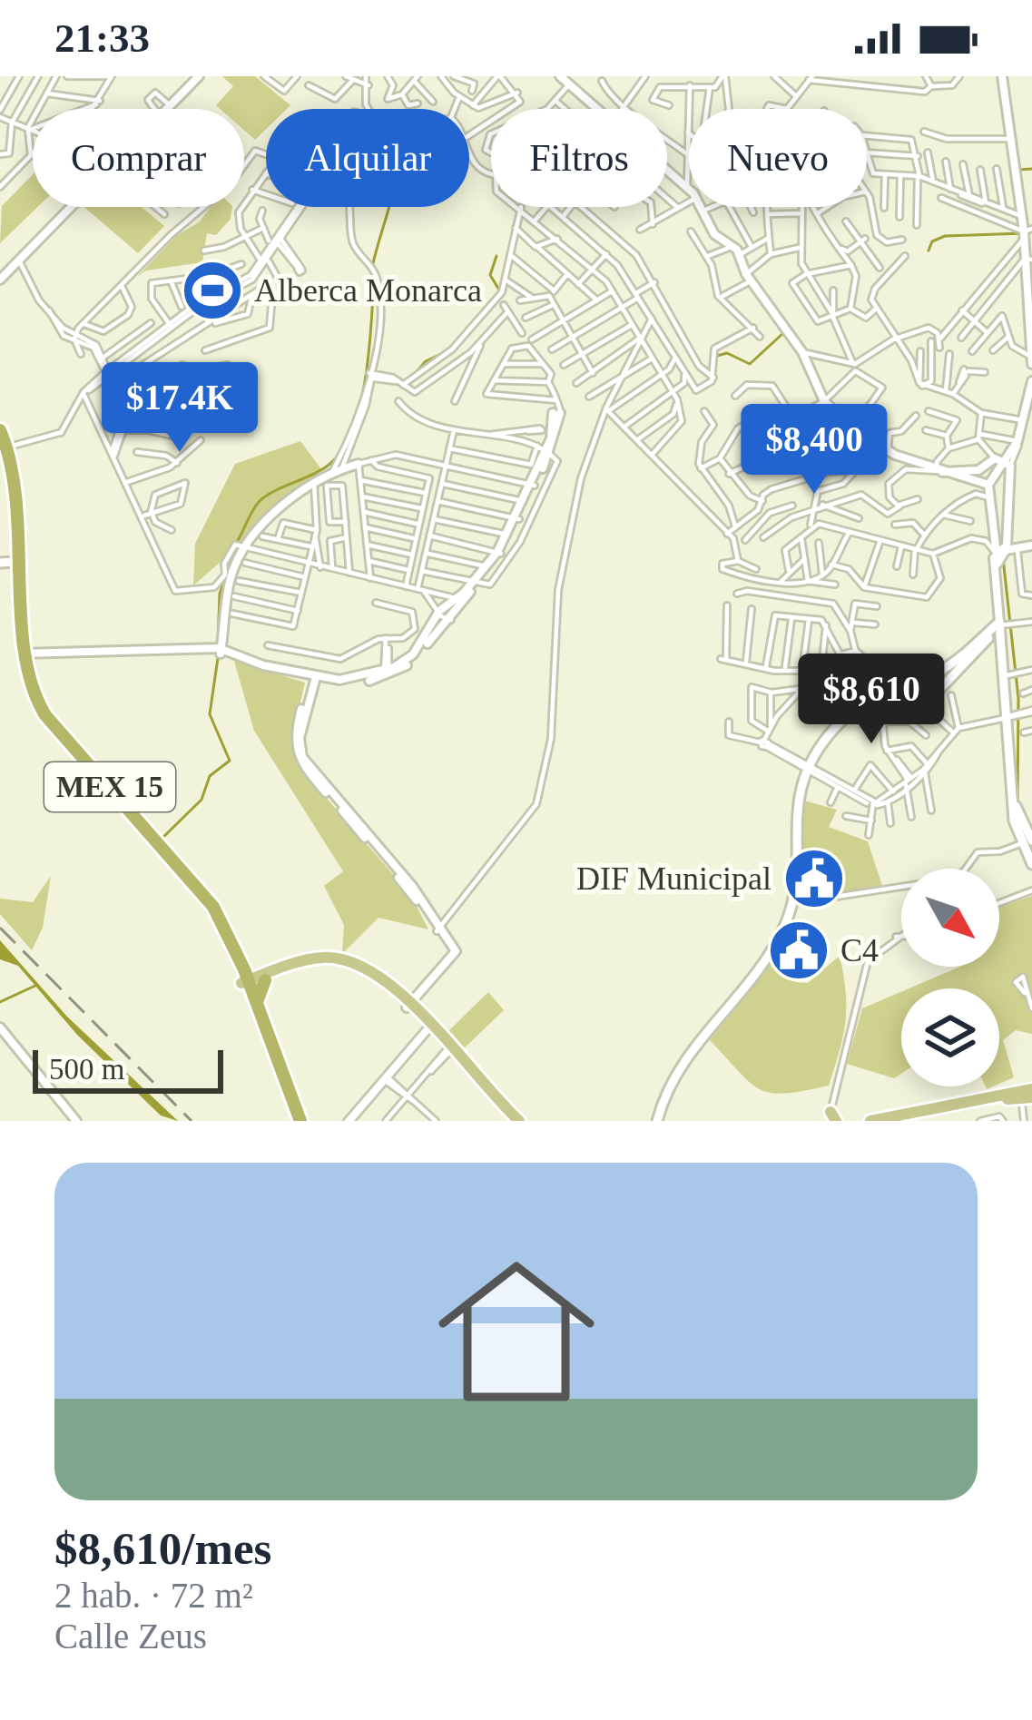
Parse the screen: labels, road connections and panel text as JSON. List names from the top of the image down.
{
  "streets": {
    "highway": ["MEX 15"]
  },
  "places": {
    "sports": ["Alberca Monarca"],
    "public building": ["DIF Municipal", "C4"]
  },
  "scale_bar": "500 m",
  "north": "bottom right",
  "page": {
    "status": "21:33",
    "chip": [
      "Comprar",
      "Alquilar",
      "Filtros",
      "Nuevo"
    ],
    "price": ["$17.4K", "$8,400", "$8,610"],
    "scale": "500 m",
    "list": [
      {
        "name": "$8,610/mes",
        "note": "2 hab. · 72 m² · Calle Zeus"
      }
    ]
  }
}
